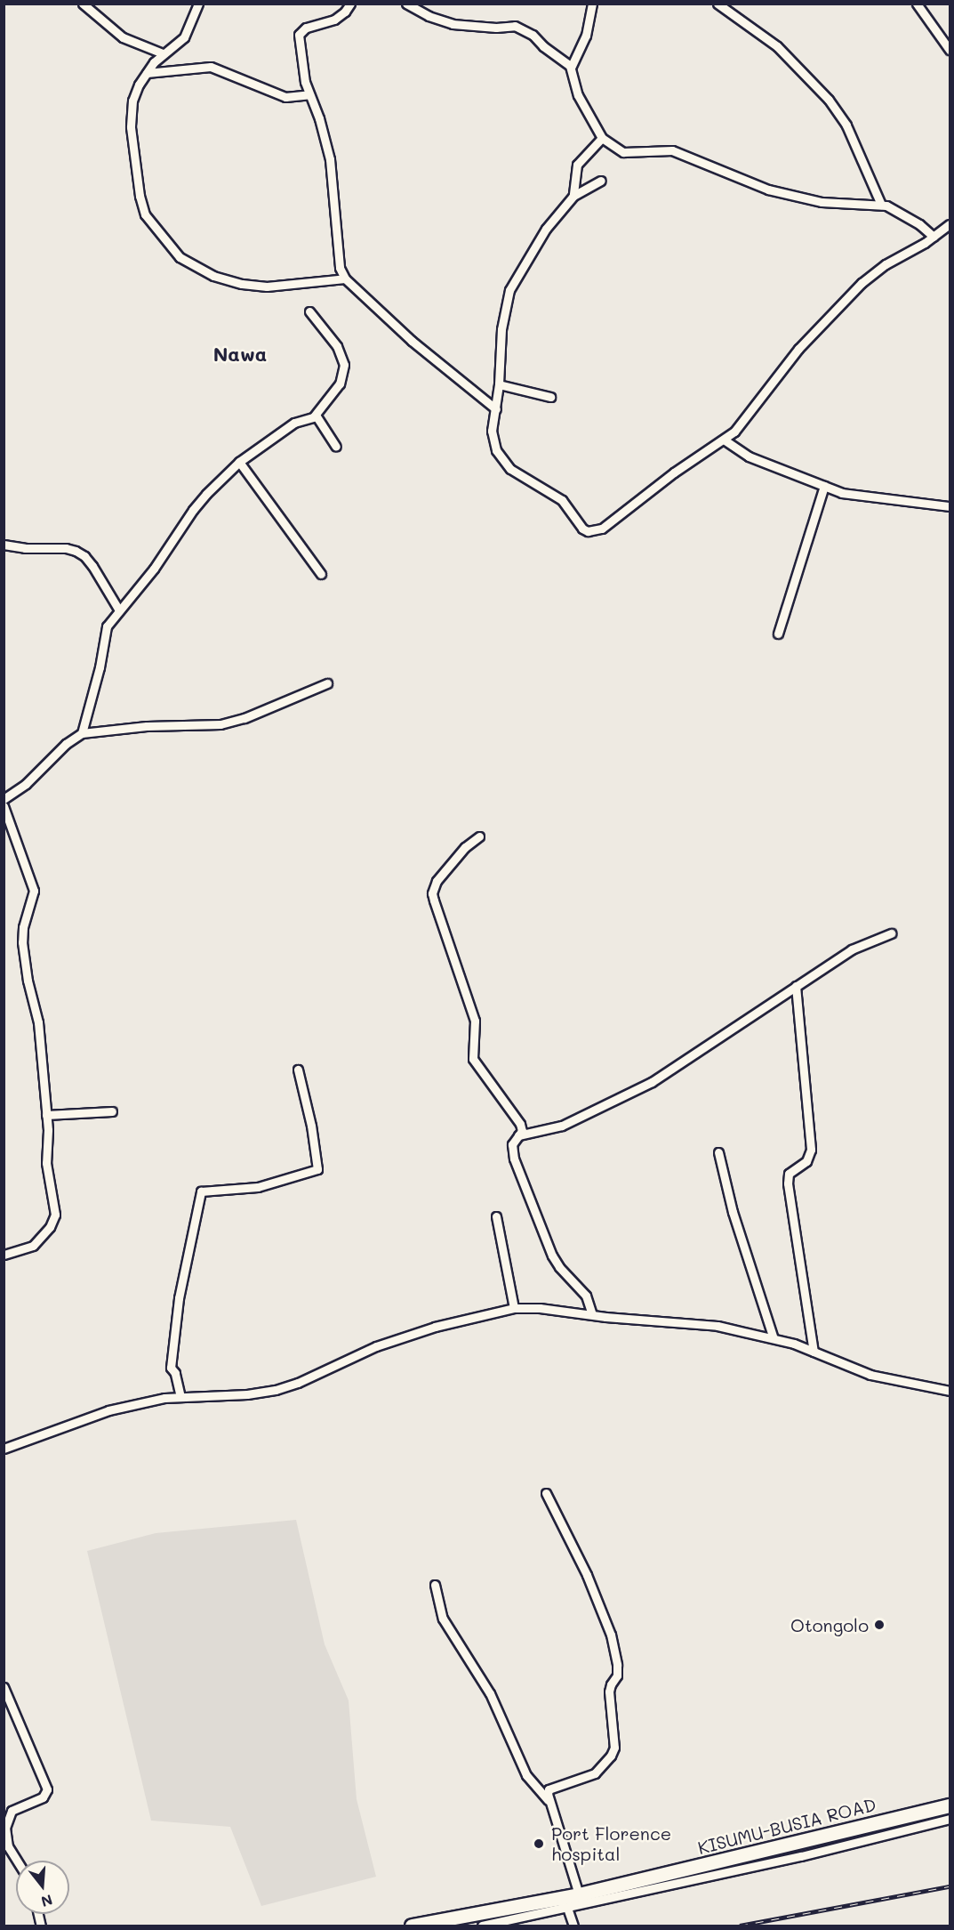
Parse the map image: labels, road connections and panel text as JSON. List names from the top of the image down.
{
  "streets": {
    "highway": ["KISUMU-BUSIA ROAD"]
  },
  "districts": ["Nawa"],
  "places": ["Otongolo", "Port Florence hospital"],
  "north": "bottom"
}
